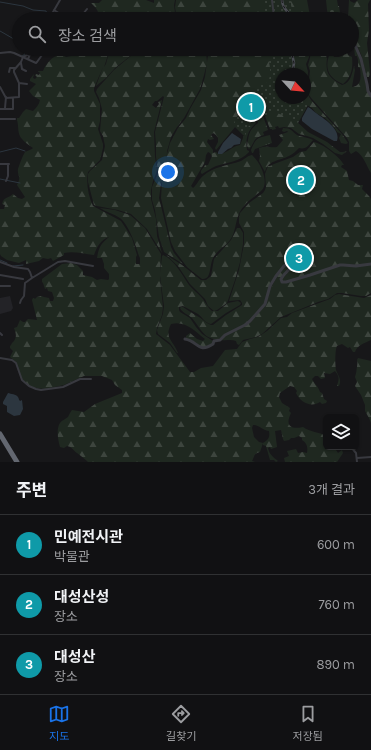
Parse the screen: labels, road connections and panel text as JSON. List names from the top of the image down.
{
  "north": "bottom right",
  "page": {
    "search": "장소 검색",
    "pins": ["1", "2", "3"],
    "heading": ["주변", "3개 결과"],
    "list": [
      {
        "mark": "1",
        "name": "민예전시관",
        "note": "박물관",
        "value": "600 m"
      },
      {
        "mark": "2",
        "name": "대성산성",
        "note": "장소",
        "value": "760 m"
      },
      {
        "mark": "3",
        "name": "대성산",
        "note": "장소",
        "value": "890 m"
      }
    ],
    "nav": ["지도", "길찾기", "저장됨"]
  }
}
